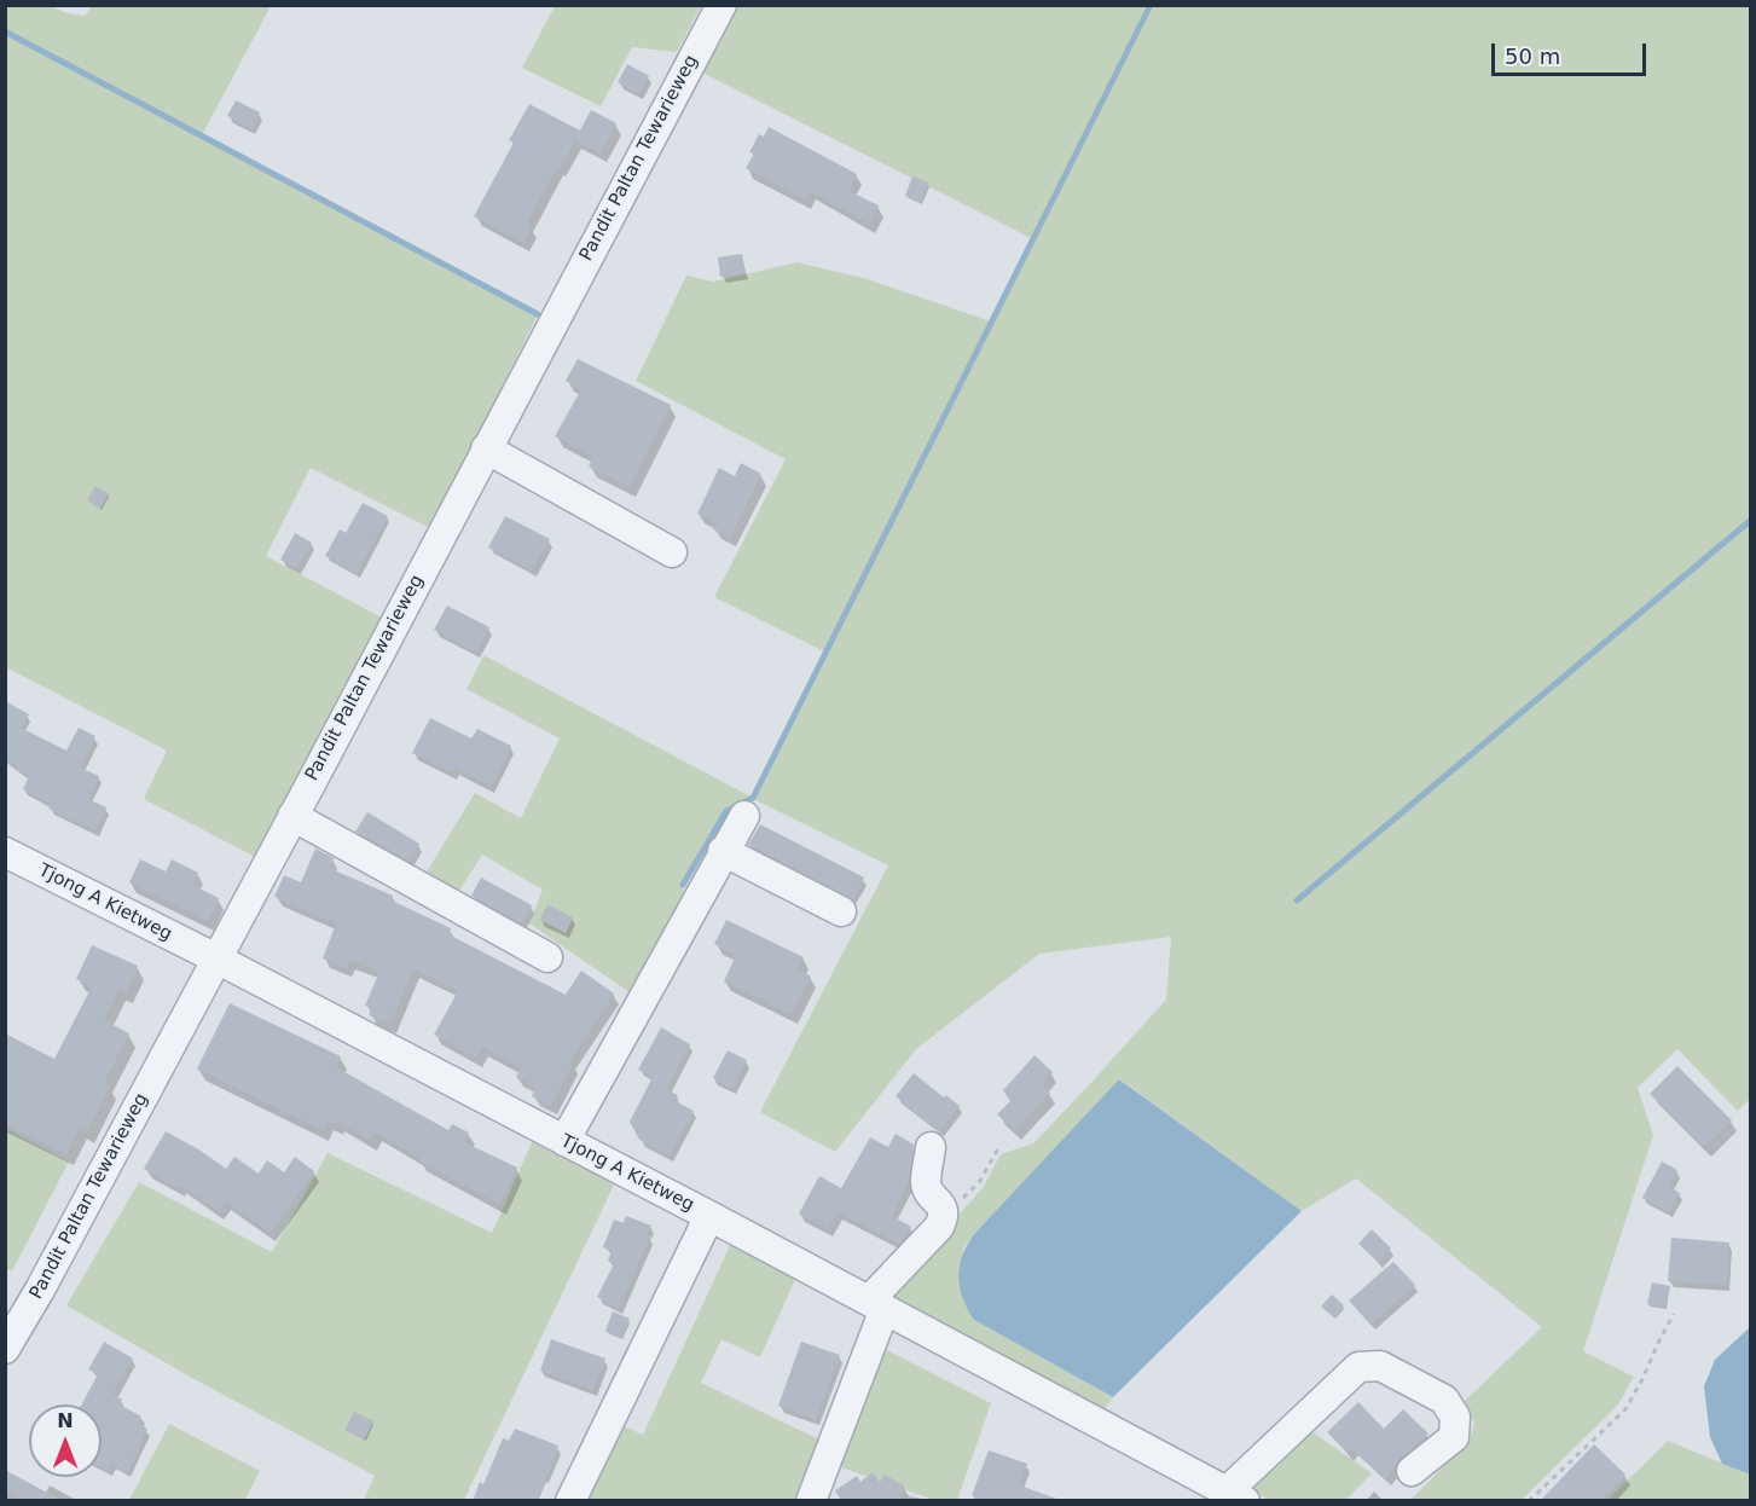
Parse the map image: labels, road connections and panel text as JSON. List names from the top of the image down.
{
  "streets": {
    "street": ["Pandit Paltan Tewarieweg", "Tjong A Kietweg"]
  },
  "crossings": [
    ["Pandit Paltan Tewarieweg", "Tjong A Kietweg"]
  ],
  "scale_bar": "50 m",
  "north": "top"
}
